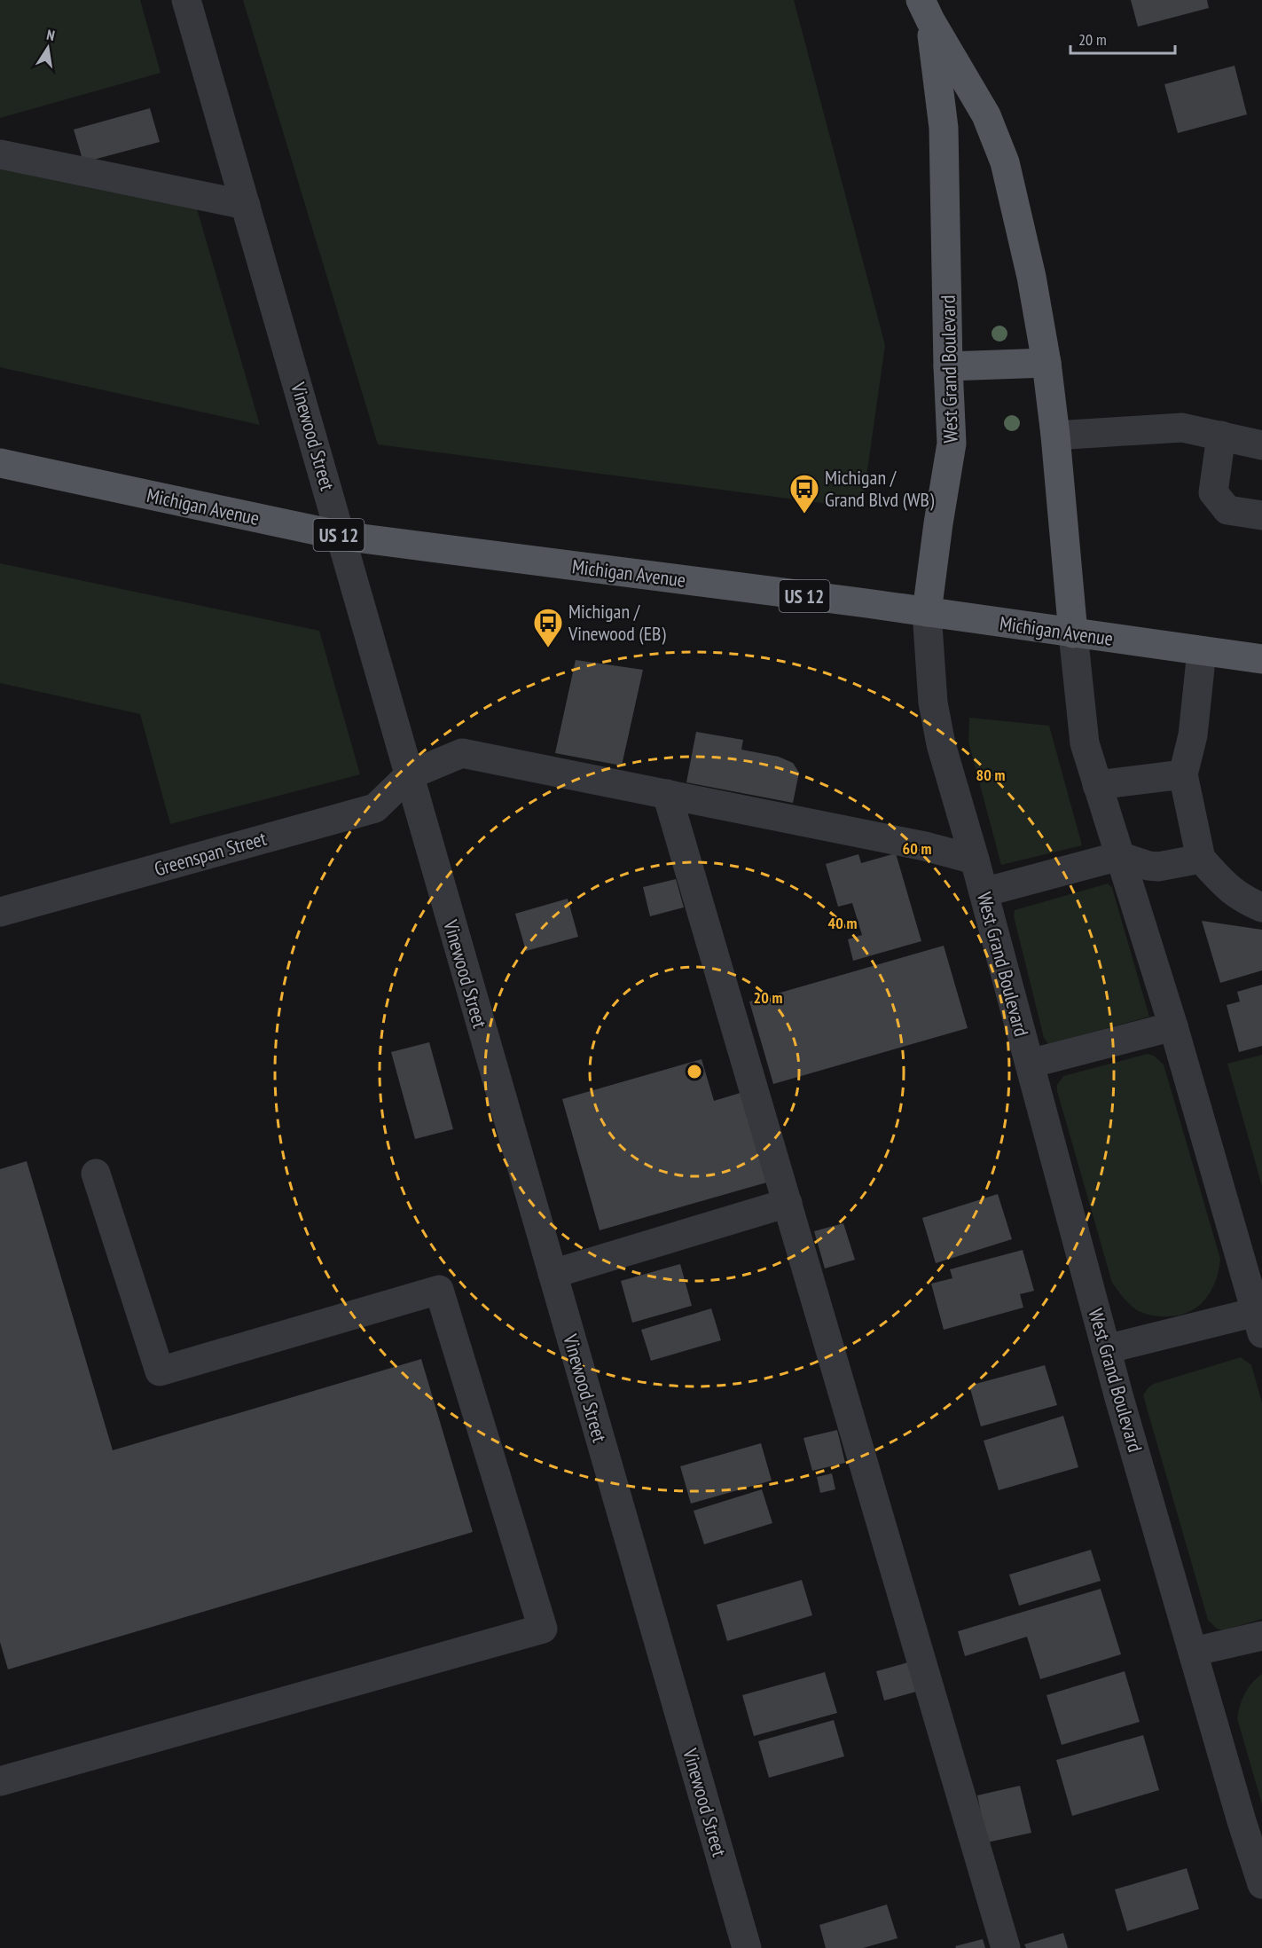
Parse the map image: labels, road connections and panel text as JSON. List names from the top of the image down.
{
  "streets": {
    "main road": ["West Grand Boulevard", "Michigan Avenue", "US 12"],
    "street": ["Vinewood Street", "Greenspan Street"]
  },
  "crossings": [
    ["West Grand Boulevard", "Michigan Avenue"],
    ["Vinewood Street", "Michigan Avenue"],
    ["Vinewood Street", "Greenspan Street"]
  ],
  "places": {
    "bus stop": ["Michigan / Grand Blvd (WB)", "Michigan / Vinewood (EB)"]
  },
  "scale_bar": "20 m",
  "north": "top",
  "rings": [
    "80 m",
    "60 m",
    "40 m",
    "20 m"
  ]
}
